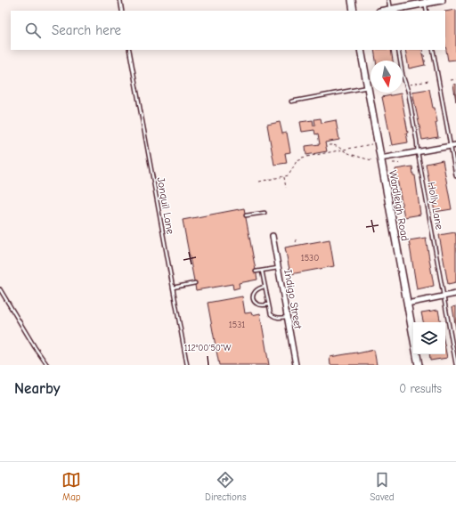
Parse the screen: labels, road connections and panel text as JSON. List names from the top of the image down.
{
  "streets": {
    "main road": ["Wardleigh Road"],
    "street": ["Indigo Street"],
    "lane": ["Jonquil Lane", "Holly Lane"]
  },
  "house_numbers": ["1530", "1531"],
  "north": "bottom",
  "page": {
    "search": "Search here",
    "heading": ["Nearby", "0 results"],
    "nav": ["Map", "Directions", "Saved"]
  },
  "coordinates": ["112°00'50\"W"]
}
